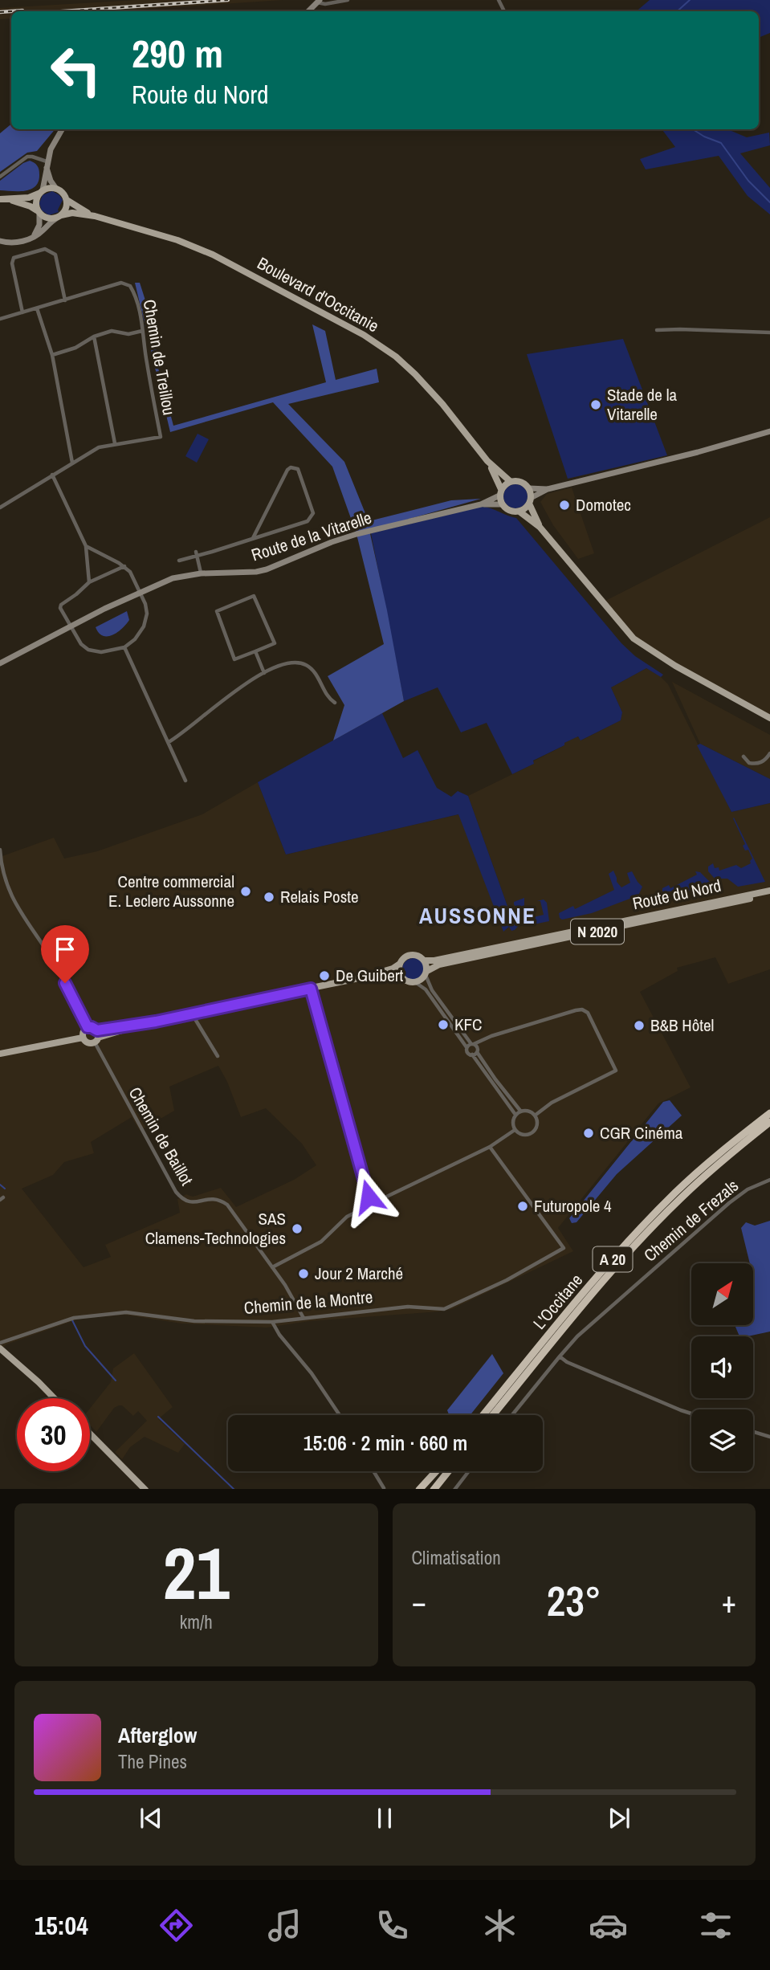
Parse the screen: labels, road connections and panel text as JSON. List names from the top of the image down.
{
  "streets": {
    "highway": ["A 20", "L'Occitane"],
    "main road": ["Boulevard d'Occitanie", "Route du Nord", "N 2020"],
    "street": [
      "Chemin de Treillou",
      "Route de la Vitarelle",
      "Chemin de Baillot",
      "Chemin de Frezals",
      "Chemin de la Montre"
    ]
  },
  "crossings": [
    ["Boulevard d'Occitanie", "Route de la Vitarelle"],
    ["Chemin de Baillot", "Chemin de la Montre"]
  ],
  "districts": ["AUSSONNE"],
  "places": [
    "Stade de la Vitarelle",
    "Domotec",
    "Centre commercial E. Leclerc Aussonne",
    "Relais Poste",
    "De Guibert",
    "KFC",
    "B&B Hôtel",
    "CGR Cinéma",
    "Futuropole 4",
    "SAS Clamens-Technologies",
    "Jour 2 Marché"
  ],
  "north": "top right",
  "page": {
    "turn": ["290 m", "Route du Nord"],
    "limit": "30",
    "trip": "15:06 · 2 min · 660 m",
    "tile": [
      ["21", "km/h"],
      "Climatisation"
    ],
    "heat": ["−", "23°", "+"],
    "song": ["Afterglow", "The Pines"],
    "tabs": "15:04"
  }
}
